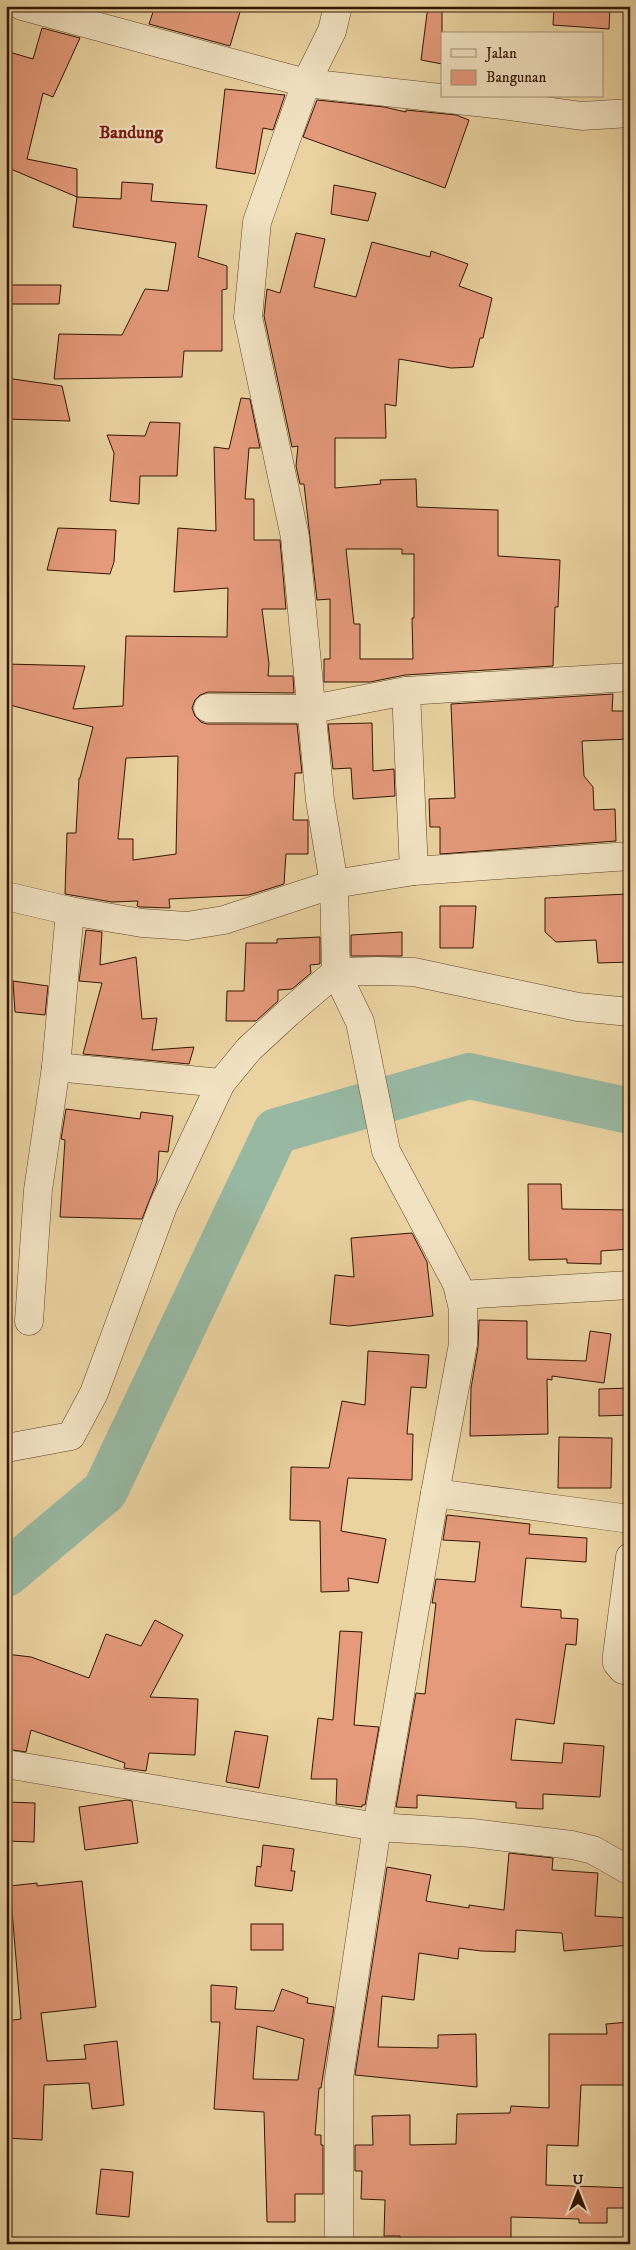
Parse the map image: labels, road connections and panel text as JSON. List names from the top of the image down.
{
  "districts": ["Bandung"],
  "legend": ["Jalan", "Bangunan"],
  "north": "top"
}
